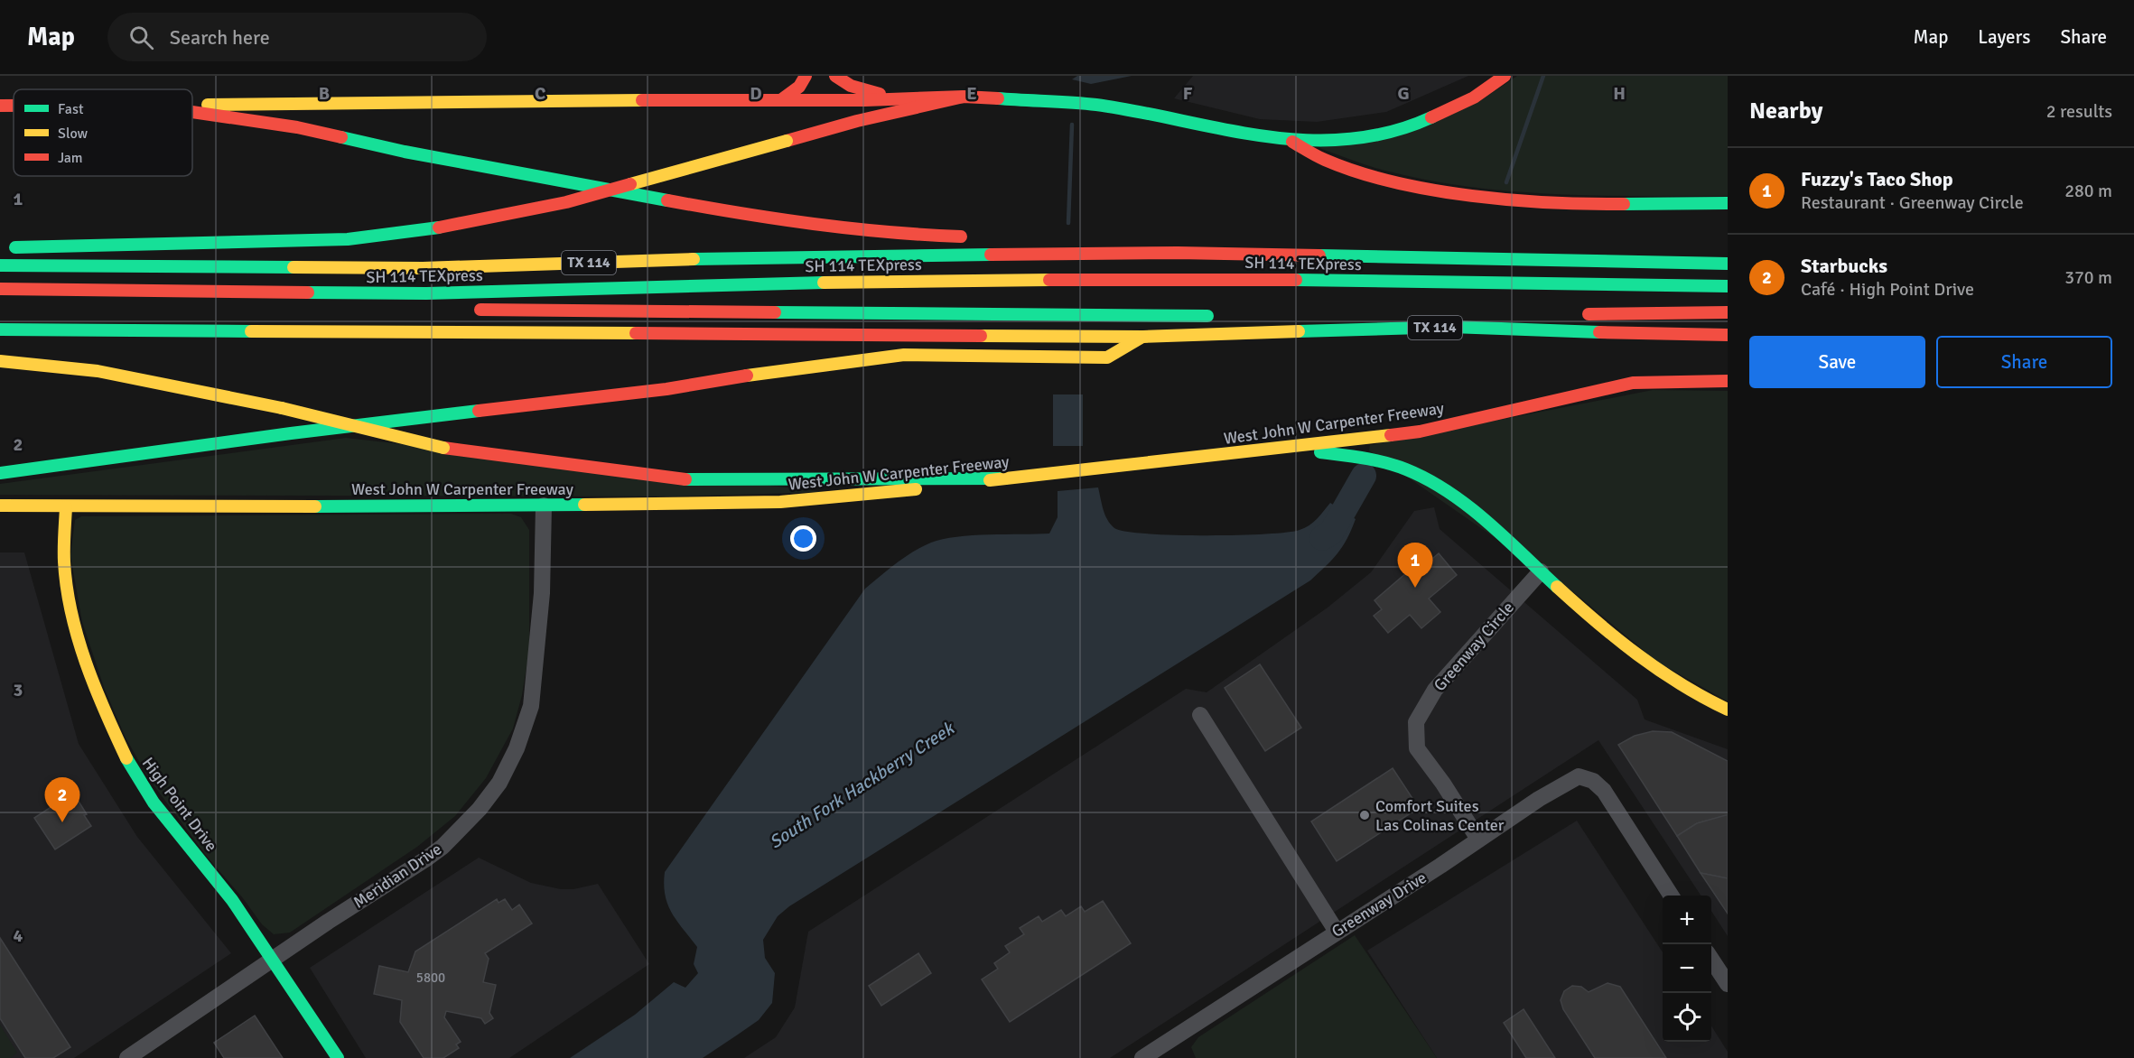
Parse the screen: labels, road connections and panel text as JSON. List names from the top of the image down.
{
  "streets": {
    "main road": [
      "TX 114",
      "SH 114 TEXpress",
      "West John W Carpenter Freeway",
      "High Point Drive"
    ],
    "street": ["Greenway Circle", "Meridian Drive", "Greenway Drive"]
  },
  "crossings": [
    ["West John W Carpenter Freeway", "High Point Drive"],
    ["West John W Carpenter Freeway", "Meridian Drive"],
    ["Greenway Circle", "Greenway Drive"],
    ["High Point Drive", "Meridian Drive"]
  ],
  "water": ["South Fork Hackberry Creek"],
  "places": ["Comfort Suites Las Colinas Center"],
  "house_numbers": ["5800"],
  "legend": ["Fast", "Slow", "Jam"],
  "page": {
    "header": "Map",
    "search": "Search here",
    "nav": ["Map", "Layers", "Share"],
    "heading": ["Nearby", "2 results"],
    "list": [
      {
        "mark": "1",
        "name": "Fuzzy's Taco Shop",
        "note": "Restaurant · Greenway Circle",
        "value": "280 m"
      },
      {
        "mark": "2",
        "name": "Starbucks",
        "note": "Café · High Point Drive",
        "value": "370 m"
      }
    ],
    "buttons": ["Save", "Share"],
    "pins": ["1", "2"],
    "map_buttons": ["+", "−"]
  },
  "grid": {
    "columns": [
      "B",
      "C",
      "D",
      "E",
      "F",
      "G",
      "H"
    ],
    "rows": [
      "1",
      "2",
      "3",
      "4"
    ]
  }
}
